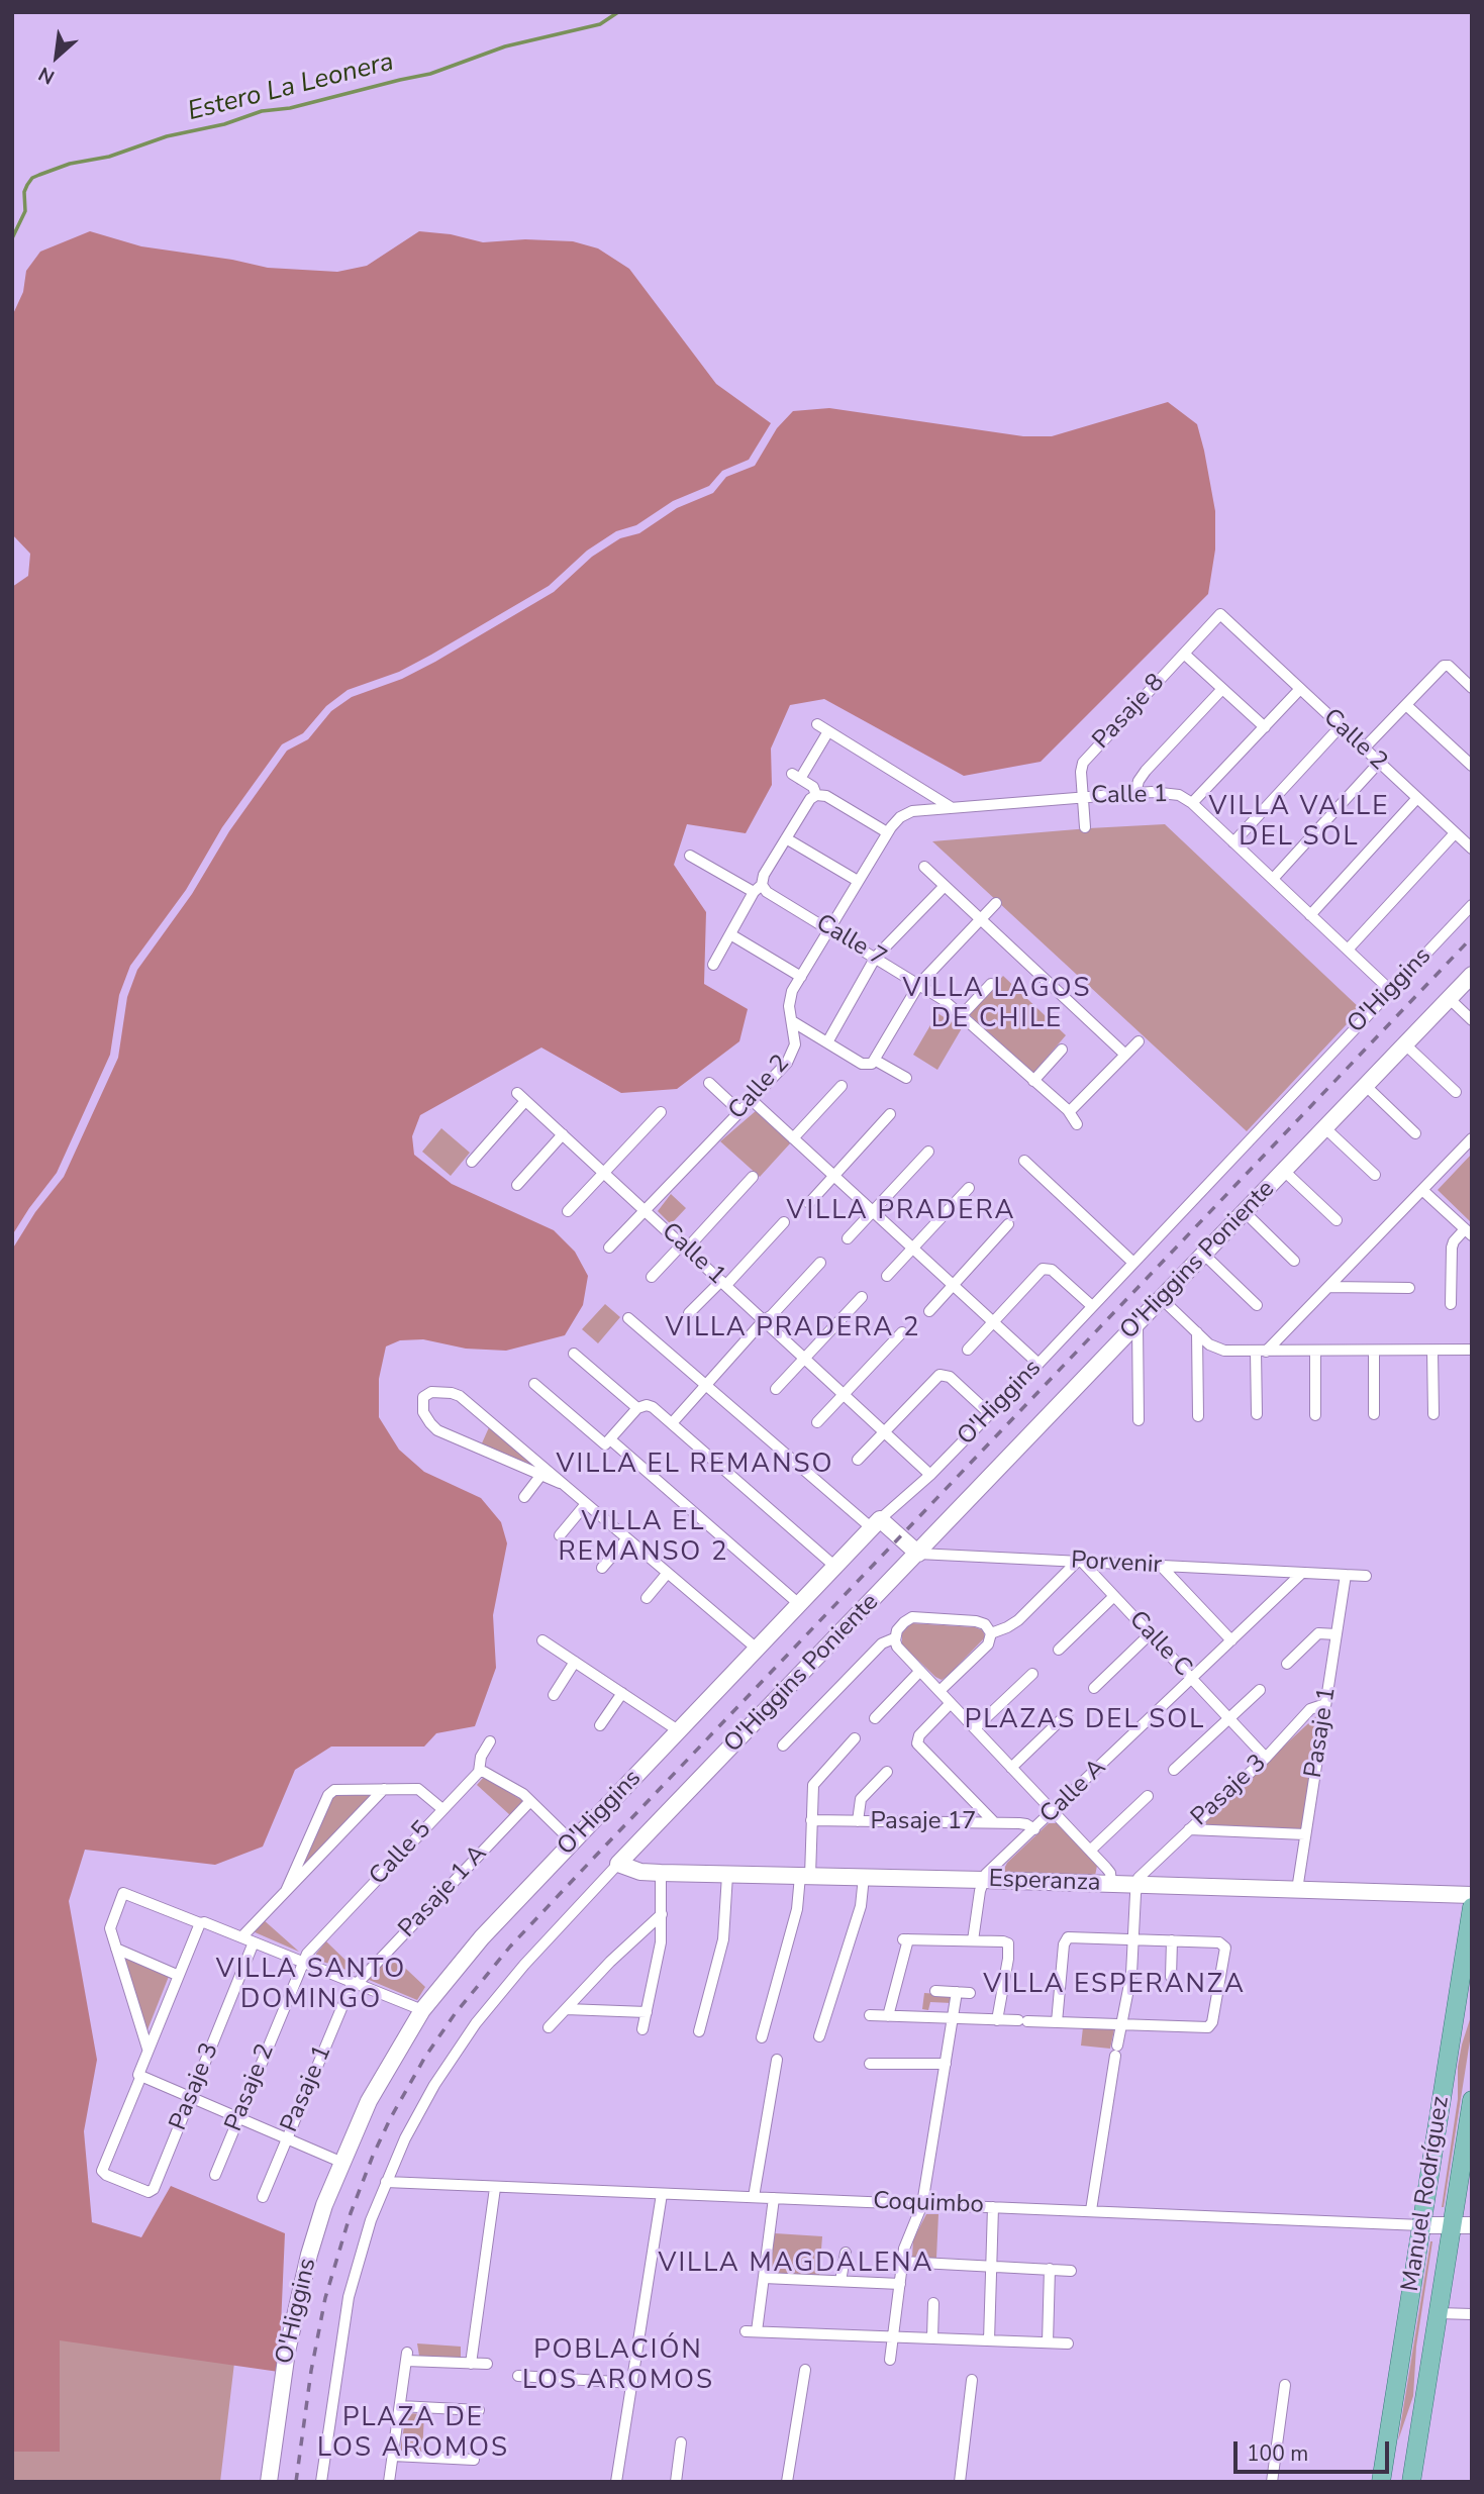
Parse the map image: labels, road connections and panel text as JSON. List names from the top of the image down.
{
  "streets": {
    "main road": ["Manuel Rodríguez"],
    "street": [
      "Pasaje 8",
      "Calle 2",
      "Calle 1",
      "Calle 7",
      "O'Higgins",
      "O'Higgins Poniente",
      "Porvenir",
      "Calle C",
      "Pasaje 1",
      "Pasaje 3",
      "Calle A",
      "Pasaje 17",
      "Calle 5",
      "Esperanza",
      "Pasaje 1 A",
      "Pasaje 2",
      "Coquimbo"
    ]
  },
  "crossings": [
    ["Pasaje 8", "Calle 2"],
    ["Pasaje 8", "Calle 1"],
    ["Calle 2", "Calle 1"],
    ["Calle 2", "Calle 7"],
    ["Calle 1", "O'Higgins"],
    ["O'Higgins Poniente", "Porvenir"],
    ["O'Higgins Poniente", "Esperanza"],
    ["O'Higgins Poniente", "Coquimbo"],
    ["Porvenir", "Calle C"],
    ["Porvenir", "Pasaje 1"],
    ["Porvenir", "Calle A"],
    ["Calle C", "Pasaje 3"],
    ["Calle C", "Calle A"],
    ["Pasaje 1", "Pasaje 3"],
    ["Pasaje 1", "Esperanza"],
    ["Pasaje 1", "Pasaje 1 A"],
    ["Pasaje 3", "Esperanza"],
    ["Calle A", "Pasaje 17"],
    ["Calle A", "Esperanza"],
    ["Calle 5", "Pasaje 2"],
    ["Manuel Rodríguez", "Coquimbo"]
  ],
  "districts": [
    "VILLA VALLE DEL SOL",
    "VILLA LAGOS DE CHILE",
    "VILLA PRADERA",
    "VILLA PRADERA 2",
    "VILLA EL REMANSO",
    "VILLA EL REMANSO 2",
    "PLAZAS DEL SOL",
    "VILLA SANTO DOMINGO",
    "VILLA ESPERANZA",
    "VILLA MAGDALENA",
    "POBLACIÓN LOS AROMOS",
    "PLAZA DE LOS AROMOS"
  ],
  "water": ["Estero La Leonera"],
  "scale_bar": "100 m",
  "north": "bottom left"
}
